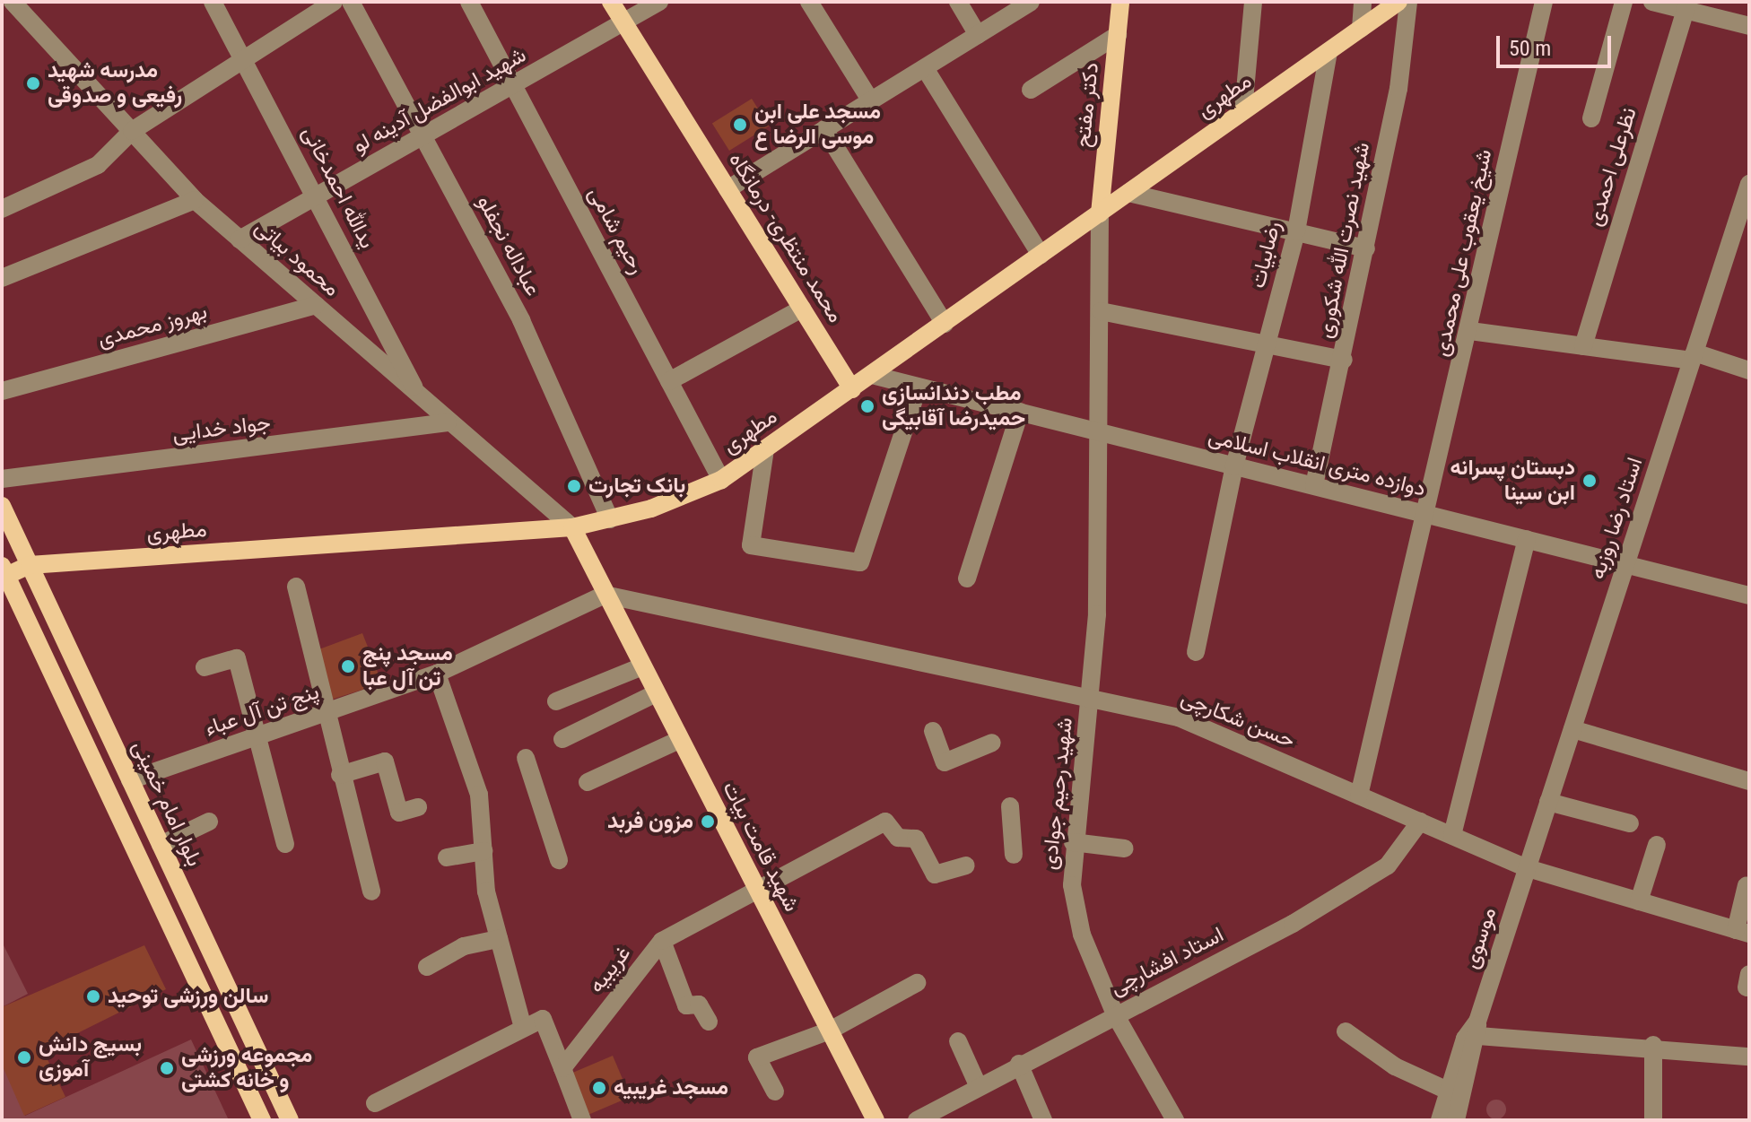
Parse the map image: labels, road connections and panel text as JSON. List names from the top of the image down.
{
  "streets": {
    "main road": [
      "مطهری",
      "دکتر مفتح",
      "محمد منتظری- درمانگاه",
      "بلوار امام خمینی",
      "شهید قامت بیات"
    ],
    "street": [
      "شهید ابوالفضل آدینه لو",
      "نظرعلی احمدی",
      "یدالله احمدخانی",
      "رحیم شامی",
      "شهید نصرت الله شکوری",
      "عباداله نجفلو",
      "شیخ یعقوب علی محمدی",
      "رضابیات",
      "محمود بیاتی",
      "بهروز محمدی",
      "جواد خدایی",
      "دوازده متری انقلاب اسلامی",
      "استاد رضا روزبه",
      "پنج تن آل عباء",
      "حسن شکارچی",
      "شهید رحیم جوادی",
      "موسوی",
      "استاد افشارچی",
      "غریبیه"
    ]
  },
  "crossings": [
    ["مطهری", "دکتر مفتح"],
    ["مطهری", "رحیم شامی"],
    ["مطهری", "محمد منتظری- درمانگاه"],
    ["مطهری", "عباداله نجفلو"],
    ["مطهری", "رضابیات"],
    ["مطهری", "محمود بیاتی"],
    ["مطهری", "دوازده متری انقلاب اسلامی"],
    ["مطهری", "شهید رحیم جوادی"],
    ["مطهری", "بلوار امام خمینی"],
    ["مطهری", "شهید قامت بیات"],
    ["شهید ابوالفضل آدینه لو", "یدالله احمدخانی"],
    ["شهید ابوالفضل آدینه لو", "رحیم شامی"],
    ["شهید ابوالفضل آدینه لو", "محمد منتظری- درمانگاه"],
    ["شهید ابوالفضل آدینه لو", "عباداله نجفلو"],
    ["شهید ابوالفضل آدینه لو", "محمود بیاتی"],
    ["دکتر مفتح", "شهید رحیم جوادی"],
    ["یدالله احمدخانی", "محمود بیاتی"],
    ["شهید نصرت الله شکوری", "دوازده متری انقلاب اسلامی"],
    ["شیخ یعقوب علی محمدی", "دوازده متری انقلاب اسلامی"],
    ["شیخ یعقوب علی محمدی", "حسن شکارچی"],
    ["رضابیات", "دوازده متری انقلاب اسلامی"],
    ["محمود بیاتی", "بهروز محمدی"],
    ["محمود بیاتی", "جواد خدایی"],
    ["محمود بیاتی", "شهید قامت بیات"],
    ["دوازده متری انقلاب اسلامی", "استاد رضا روزبه"],
    ["دوازده متری انقلاب اسلامی", "شهید رحیم جوادی"],
    ["استاد رضا روزبه", "حسن شکارچی"],
    ["استاد رضا روزبه", "موسوی"],
    ["پنج تن آل عباء", "حسن شکارچی"],
    ["پنج تن آل عباء", "بلوار امام خمینی"],
    ["پنج تن آل عباء", "شهید قامت بیات"],
    ["حسن شکارچی", "شهید رحیم جوادی"],
    ["حسن شکارچی", "شهید قامت بیات"],
    ["حسن شکارچی", "موسوی"],
    ["حسن شکارچی", "استاد افشارچی"],
    ["شهید رحیم جوادی", "استاد افشارچی"],
    ["شهید قامت بیات", "غریبیه"]
  ],
  "places": [
    "مدرسه شهید رفیعی و صدوقی",
    "مسجد علی ابن موسی الرضا ع",
    "مطب دندانسازی حمیدرضا آقابیگی",
    "دبستان پسرانه ابن سینا",
    "بانک تجارت",
    "مسجد پنج تن آل عبا",
    "مزون فربد",
    "سالن ورزشی توحید",
    "بسیج دانش آموزی",
    "مجموعه ورزشی و خانه کشتی",
    "مسجد غریبیه"
  ],
  "scale_bar": "50 m"
}
